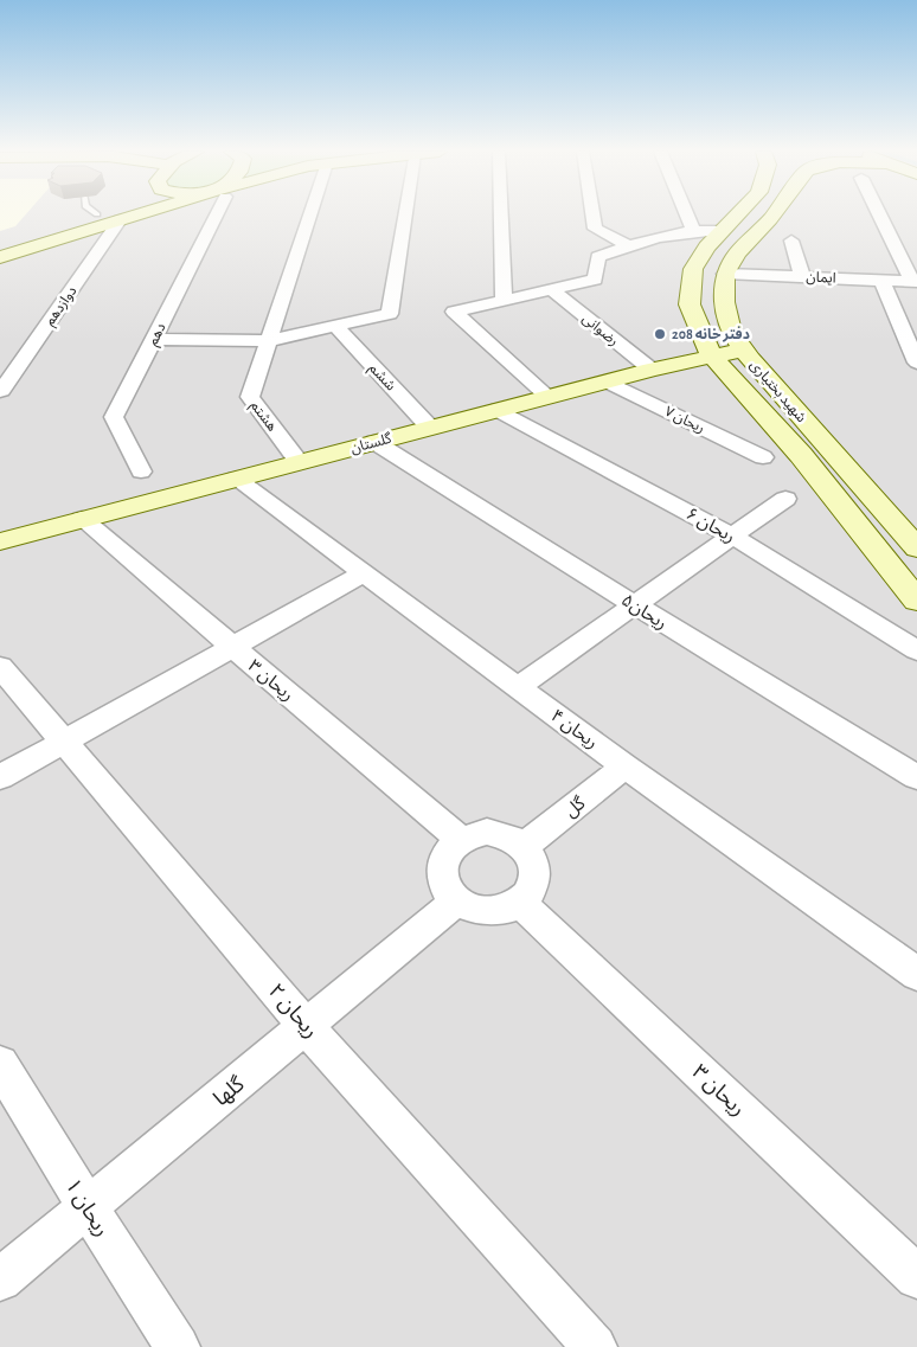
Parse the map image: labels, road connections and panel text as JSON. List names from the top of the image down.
{
  "streets": {
    "main road": ["شهید بختیاری", "گلستان"],
    "street": [
      "ایمان",
      "دوازدهم",
      "رضوانی",
      "دهم",
      "ششم",
      "هشتم",
      "ریحان ۷",
      "ریحان ۶",
      "ریحان۵",
      "ریحان ۳",
      "ریحان ۴",
      "گل",
      "ریحان ۲",
      "گلها",
      "ریحان ۱"
    ]
  },
  "crossings": [
    ["ایمان", "شهید بختیاری"],
    ["رضوانی", "گلستان"],
    ["ششم", "گلستان"],
    ["شهید بختیاری", "گلستان"],
    ["ریحان ۷", "گلستان"],
    ["گلستان", "ریحان ۶"],
    ["گلستان", "ریحان۵"],
    ["گلستان", "ریحان ۳"],
    ["گلستان", "ریحان ۴"],
    ["ریحان ۳", "گل"],
    ["ریحان ۳", "گلها"],
    ["ریحان ۴", "گل"],
    ["گل", "گلها"],
    ["ریحان ۲", "گلها"],
    ["گلها", "ریحان ۱"]
  ],
  "places": ["دفتر خانه 208"]
}
